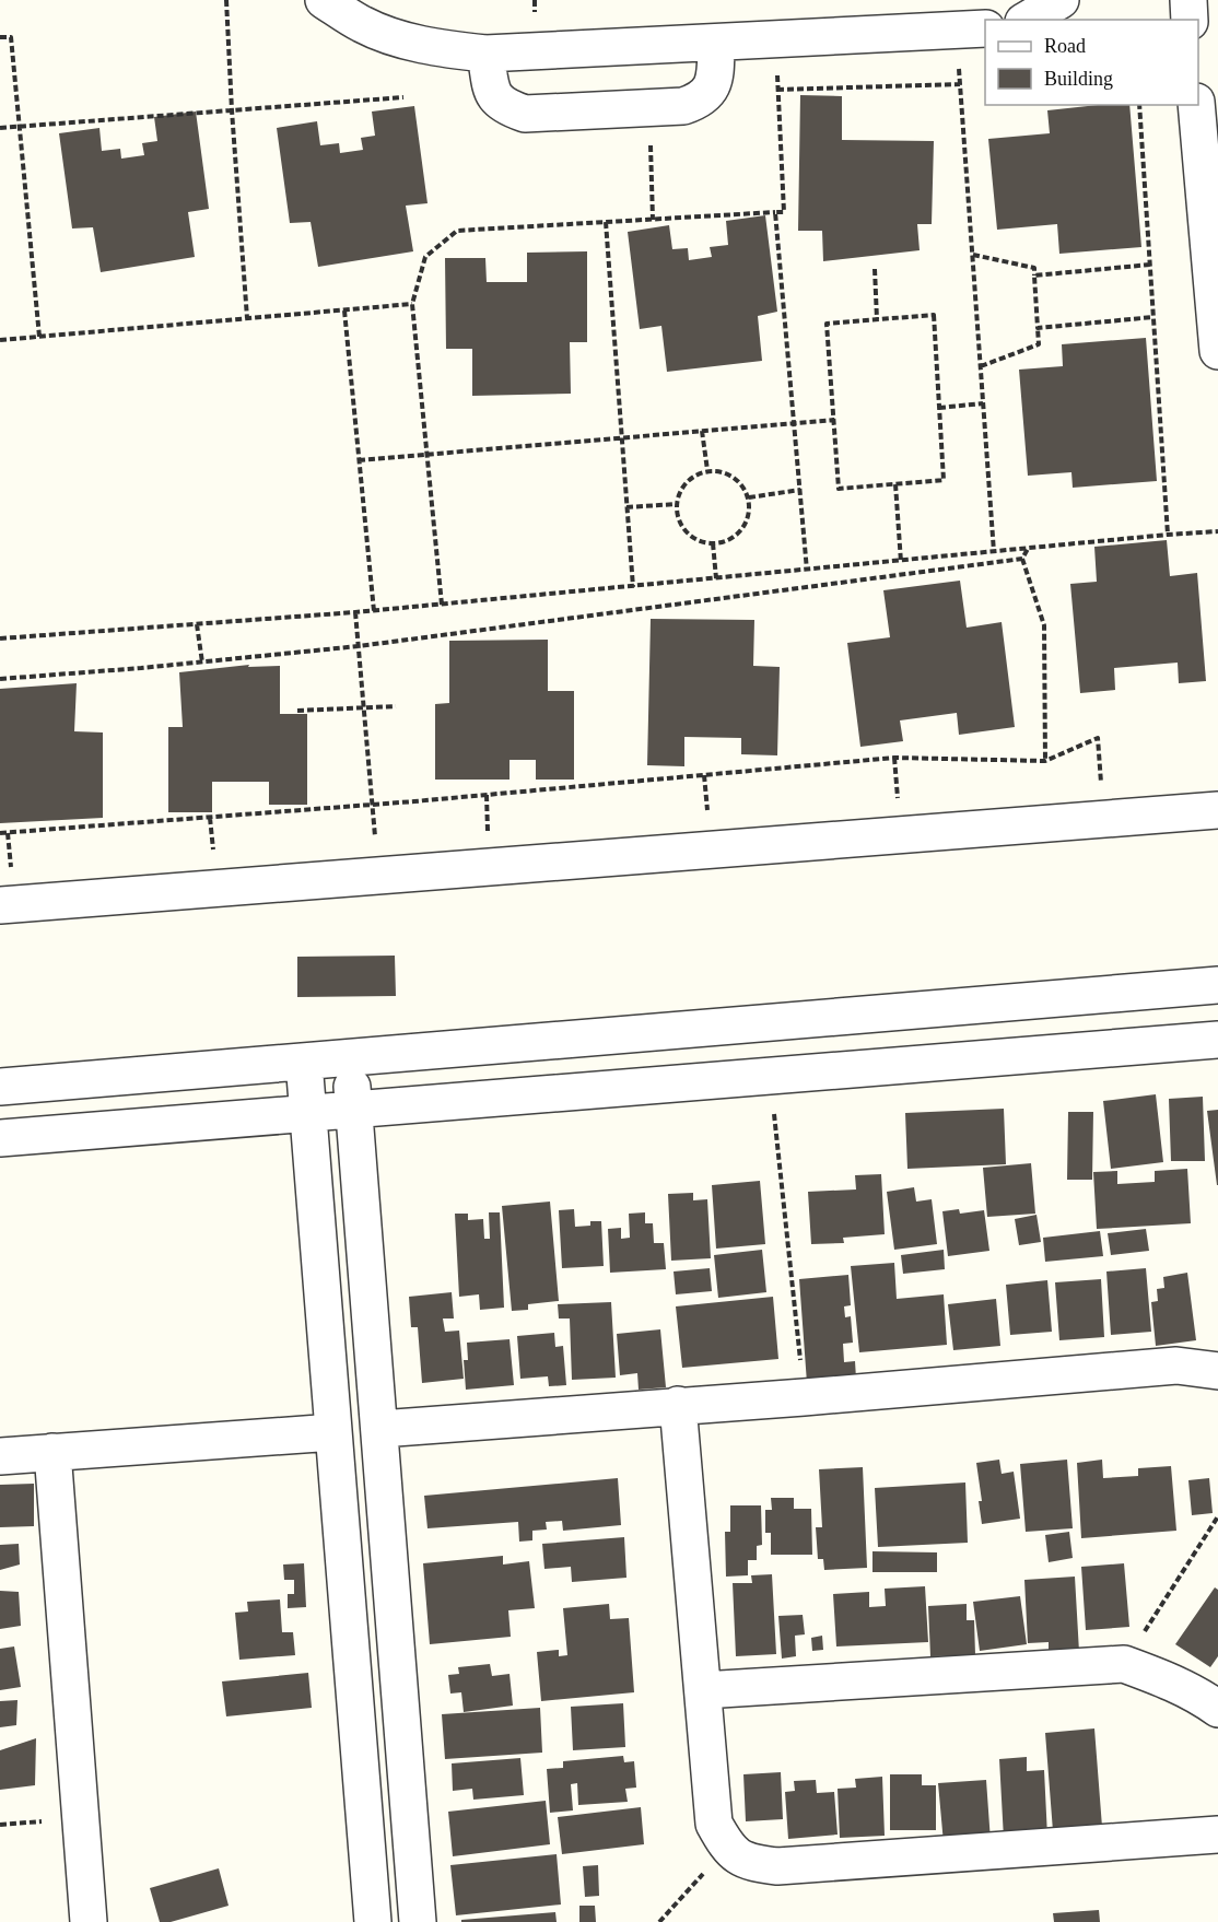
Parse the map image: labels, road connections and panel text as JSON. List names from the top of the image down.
{
  "legend": ["Road", "Building"]
}
